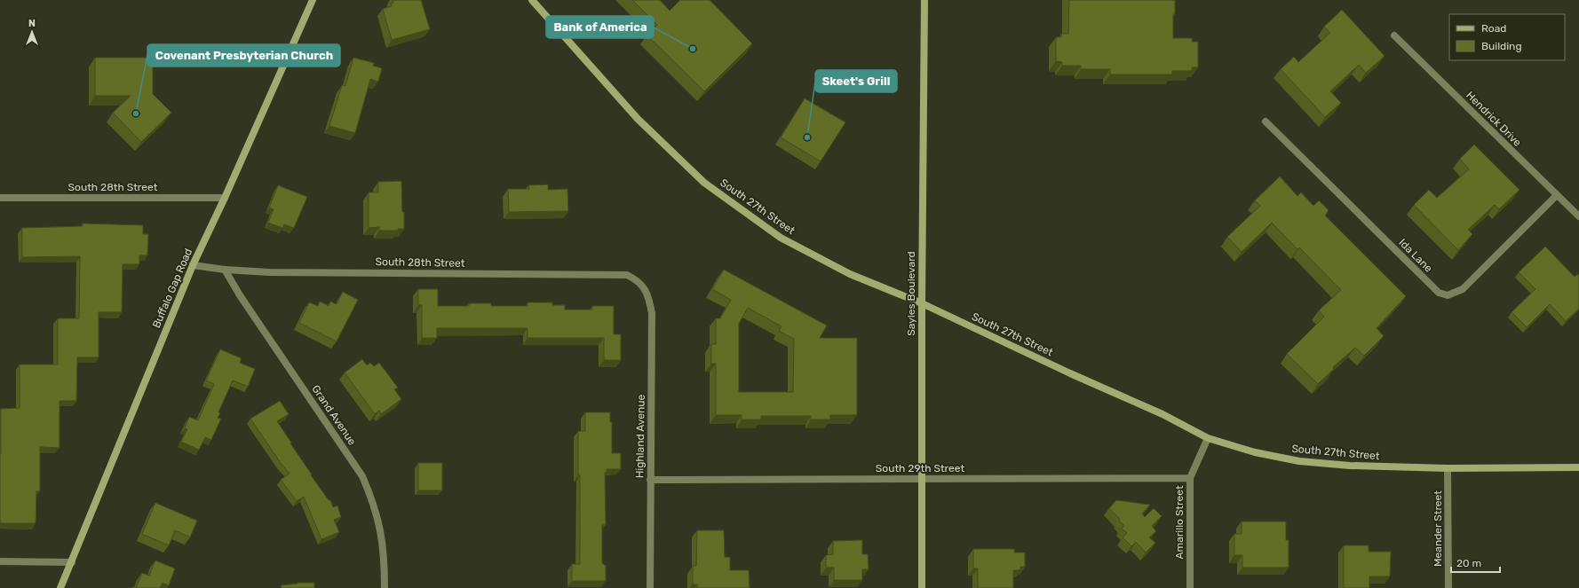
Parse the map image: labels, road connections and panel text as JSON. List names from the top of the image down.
{
  "streets": {
    "main road": ["South 27th Street", "Buffalo Gap Road", "Sayles Boulevard"],
    "street": [
      "Hendrick Drive",
      "South 28th Street",
      "Ida Lane",
      "Grand Avenue",
      "Highland Avenue",
      "South 29th Street",
      "Amarillo Street",
      "Meander Street"
    ]
  },
  "crossings": [
    ["Hendrick Drive", "Ida Lane"],
    ["South 28th Street", "Buffalo Gap Road"],
    ["South 28th Street", "Grand Avenue"],
    ["South 28th Street", "Highland Avenue"],
    ["South 27th Street", "Sayles Boulevard"],
    ["South 27th Street", "Amarillo Street"],
    ["South 27th Street", "Meander Street"],
    ["Sayles Boulevard", "South 29th Street"],
    ["Highland Avenue", "South 29th Street"],
    ["South 29th Street", "Amarillo Street"]
  ],
  "places": ["Bank of America", "Covenant Presbyterian Church", "Skeet's Grill"],
  "legend": ["Road", "Building"],
  "scale_bar": "20 m",
  "north": "top"
}
